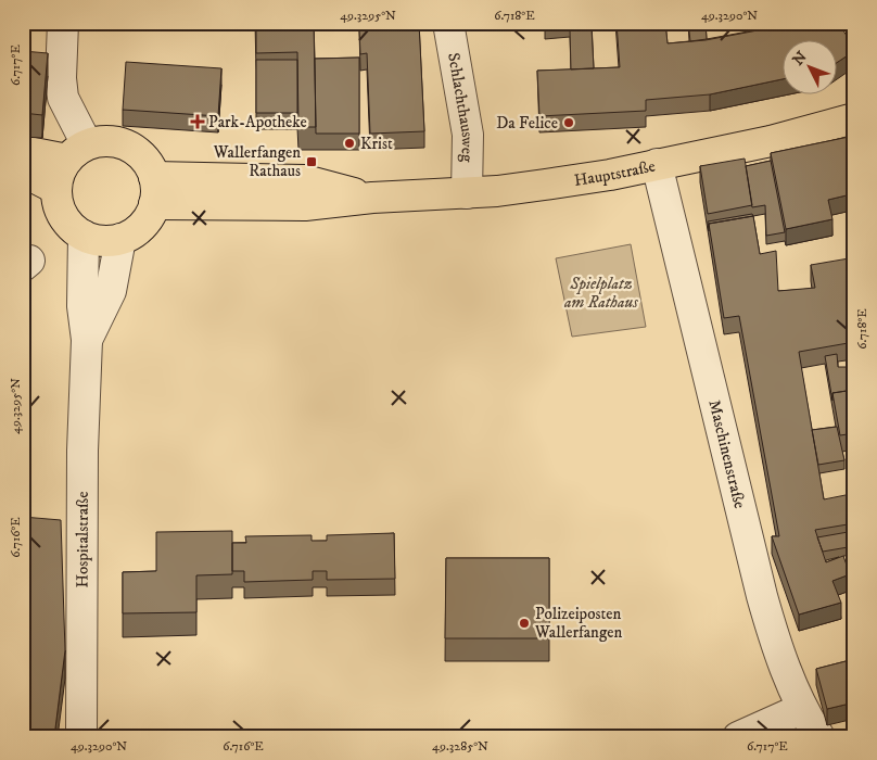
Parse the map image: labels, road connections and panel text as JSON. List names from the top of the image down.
{
  "streets": {
    "main road": ["Hauptstraße"],
    "street": ["Schlachthausweg", "Maschinenstraße", "Hospitalstraße"]
  },
  "crossings": [
    ["Schlachthausweg", "Hauptstraße"],
    ["Hauptstraße", "Maschinenstraße"],
    ["Hauptstraße", "Hospitalstraße"]
  ],
  "parks": ["Spielplatz am Rathaus"],
  "places": {
    "health": ["Park-Apotheke"],
    "other": ["Da Felice", "Krist", "Polizeiposten Wallerfangen"],
    "transit": ["Wallerfangen Rathaus"]
  },
  "north": "top left",
  "coordinates": [
    "49.3295°N",
    "6.718°E",
    "49.3290°N",
    "6.717°E",
    "6.716°E",
    "49.3285°N"
  ]
}
